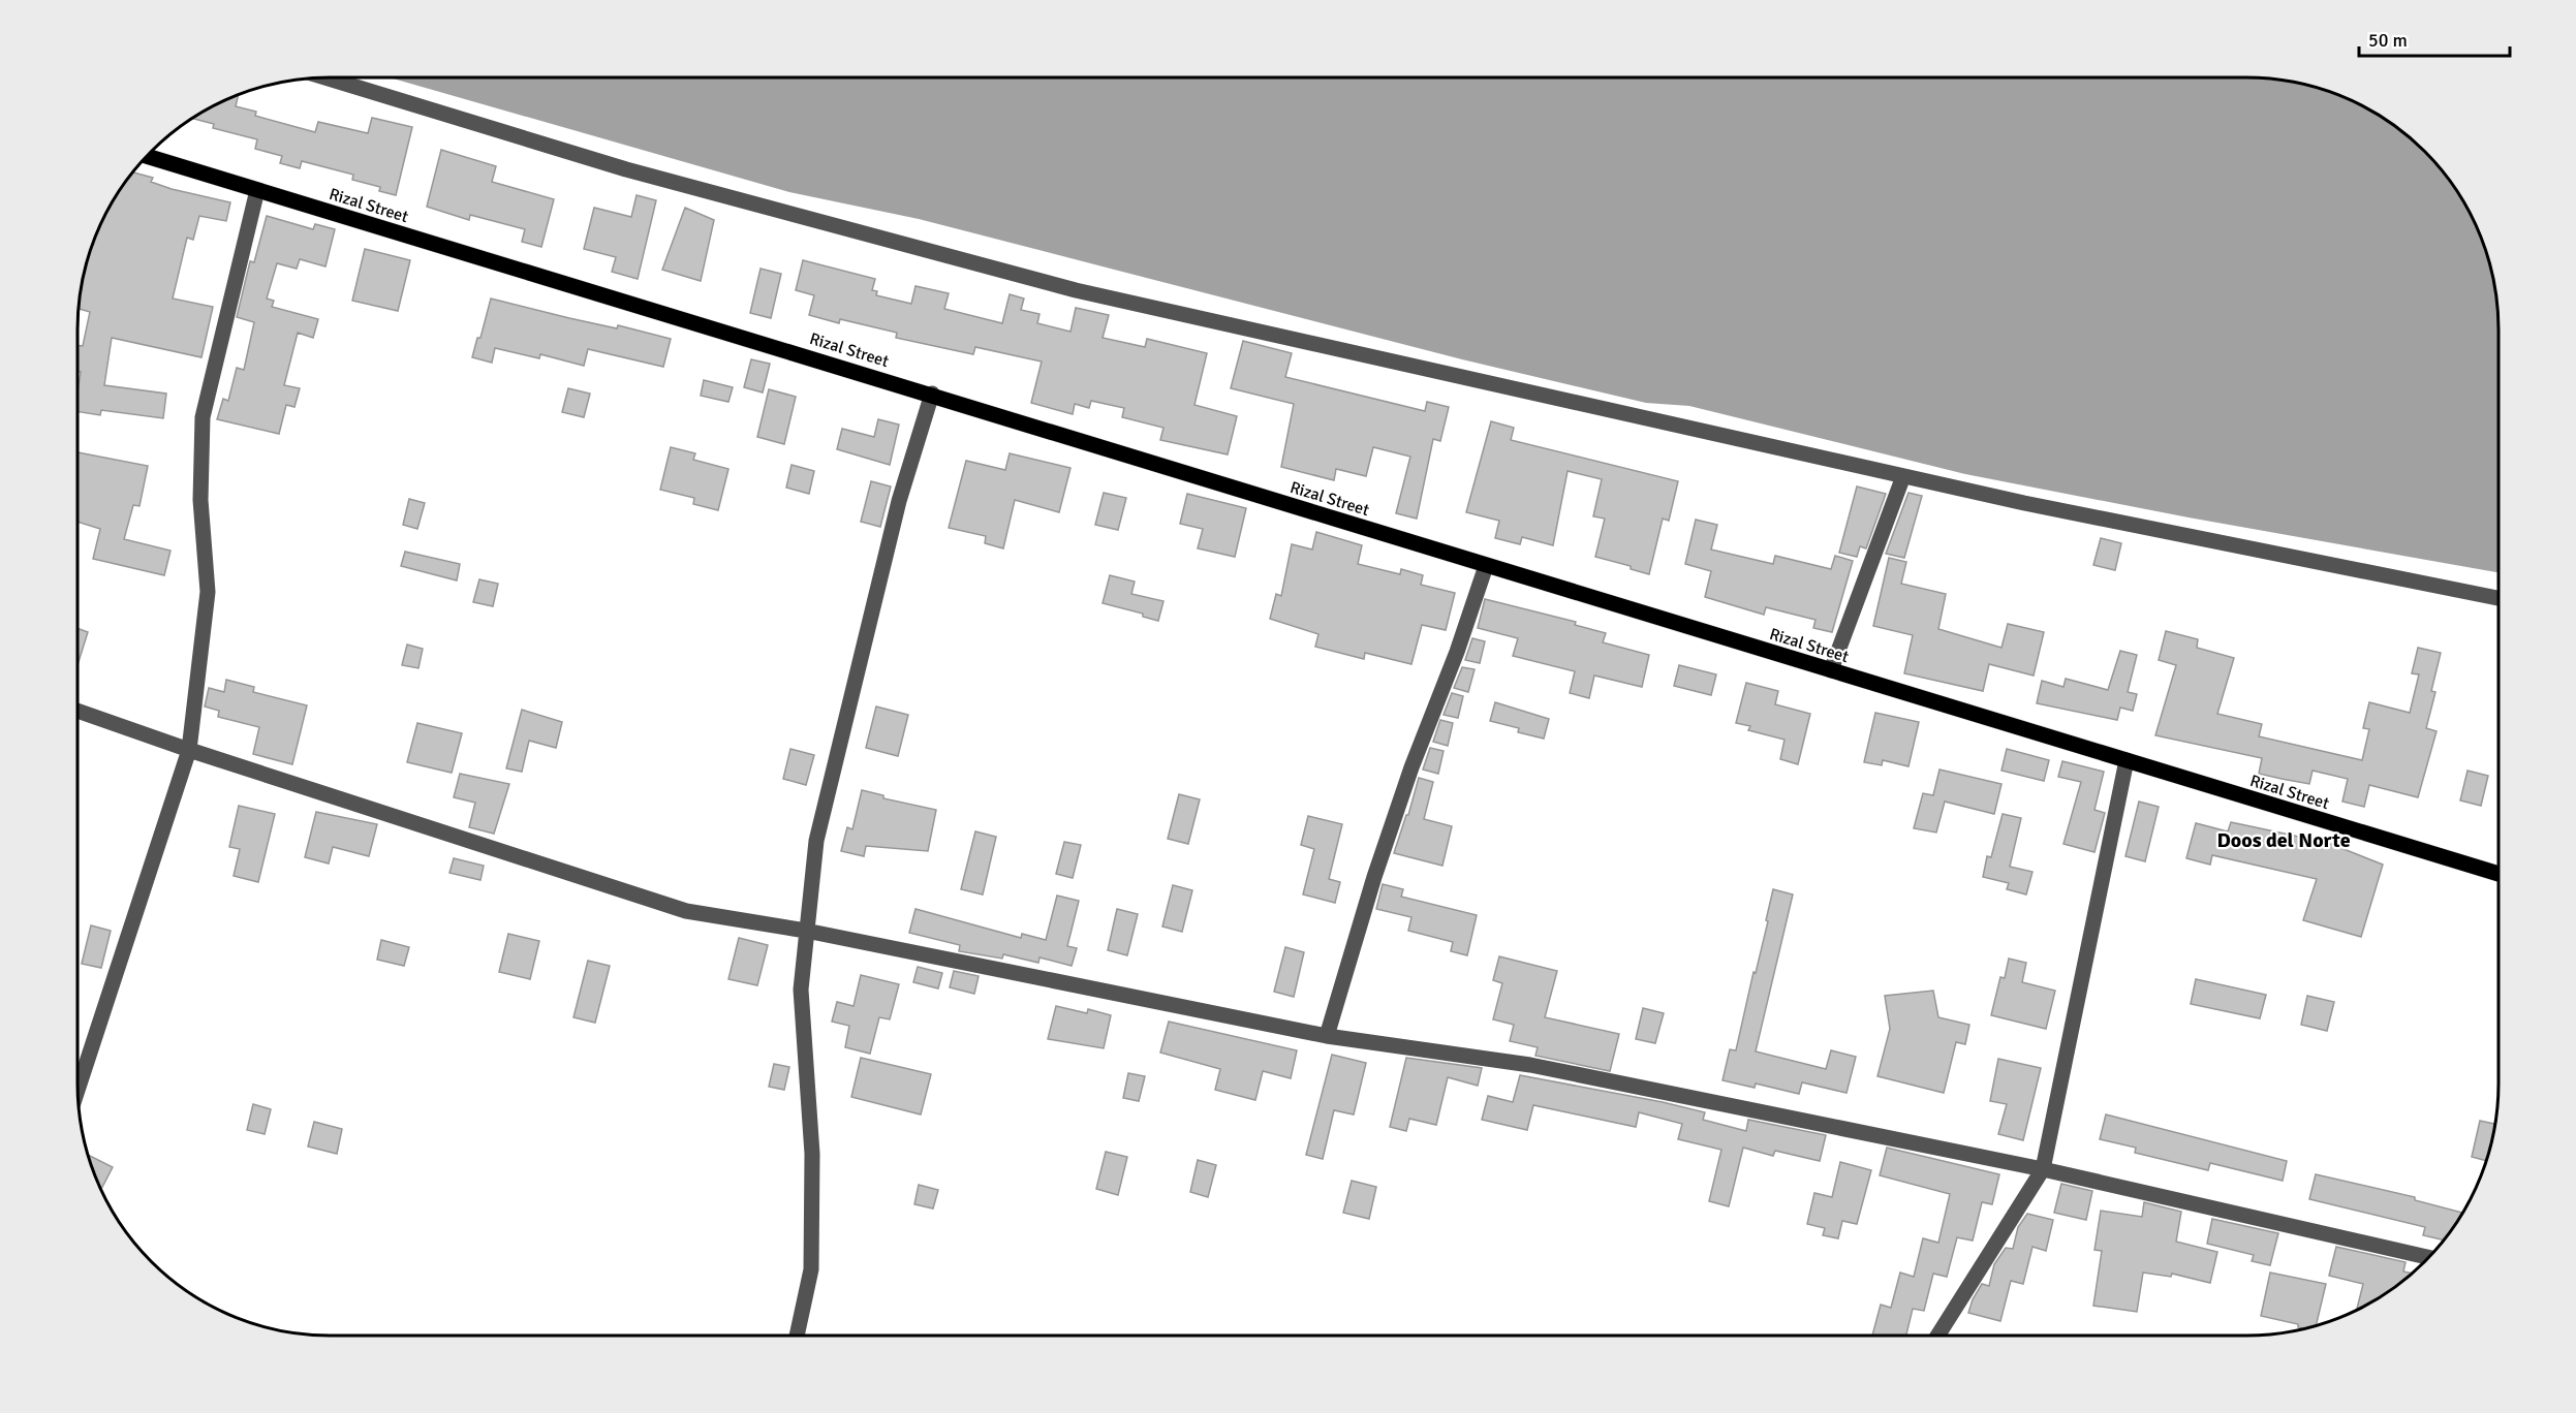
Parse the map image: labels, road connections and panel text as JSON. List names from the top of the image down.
{
  "streets": {
    "main road": ["Rizal Street"]
  },
  "districts": ["Doos del Norte"],
  "scale_bar": "50 m"
}
